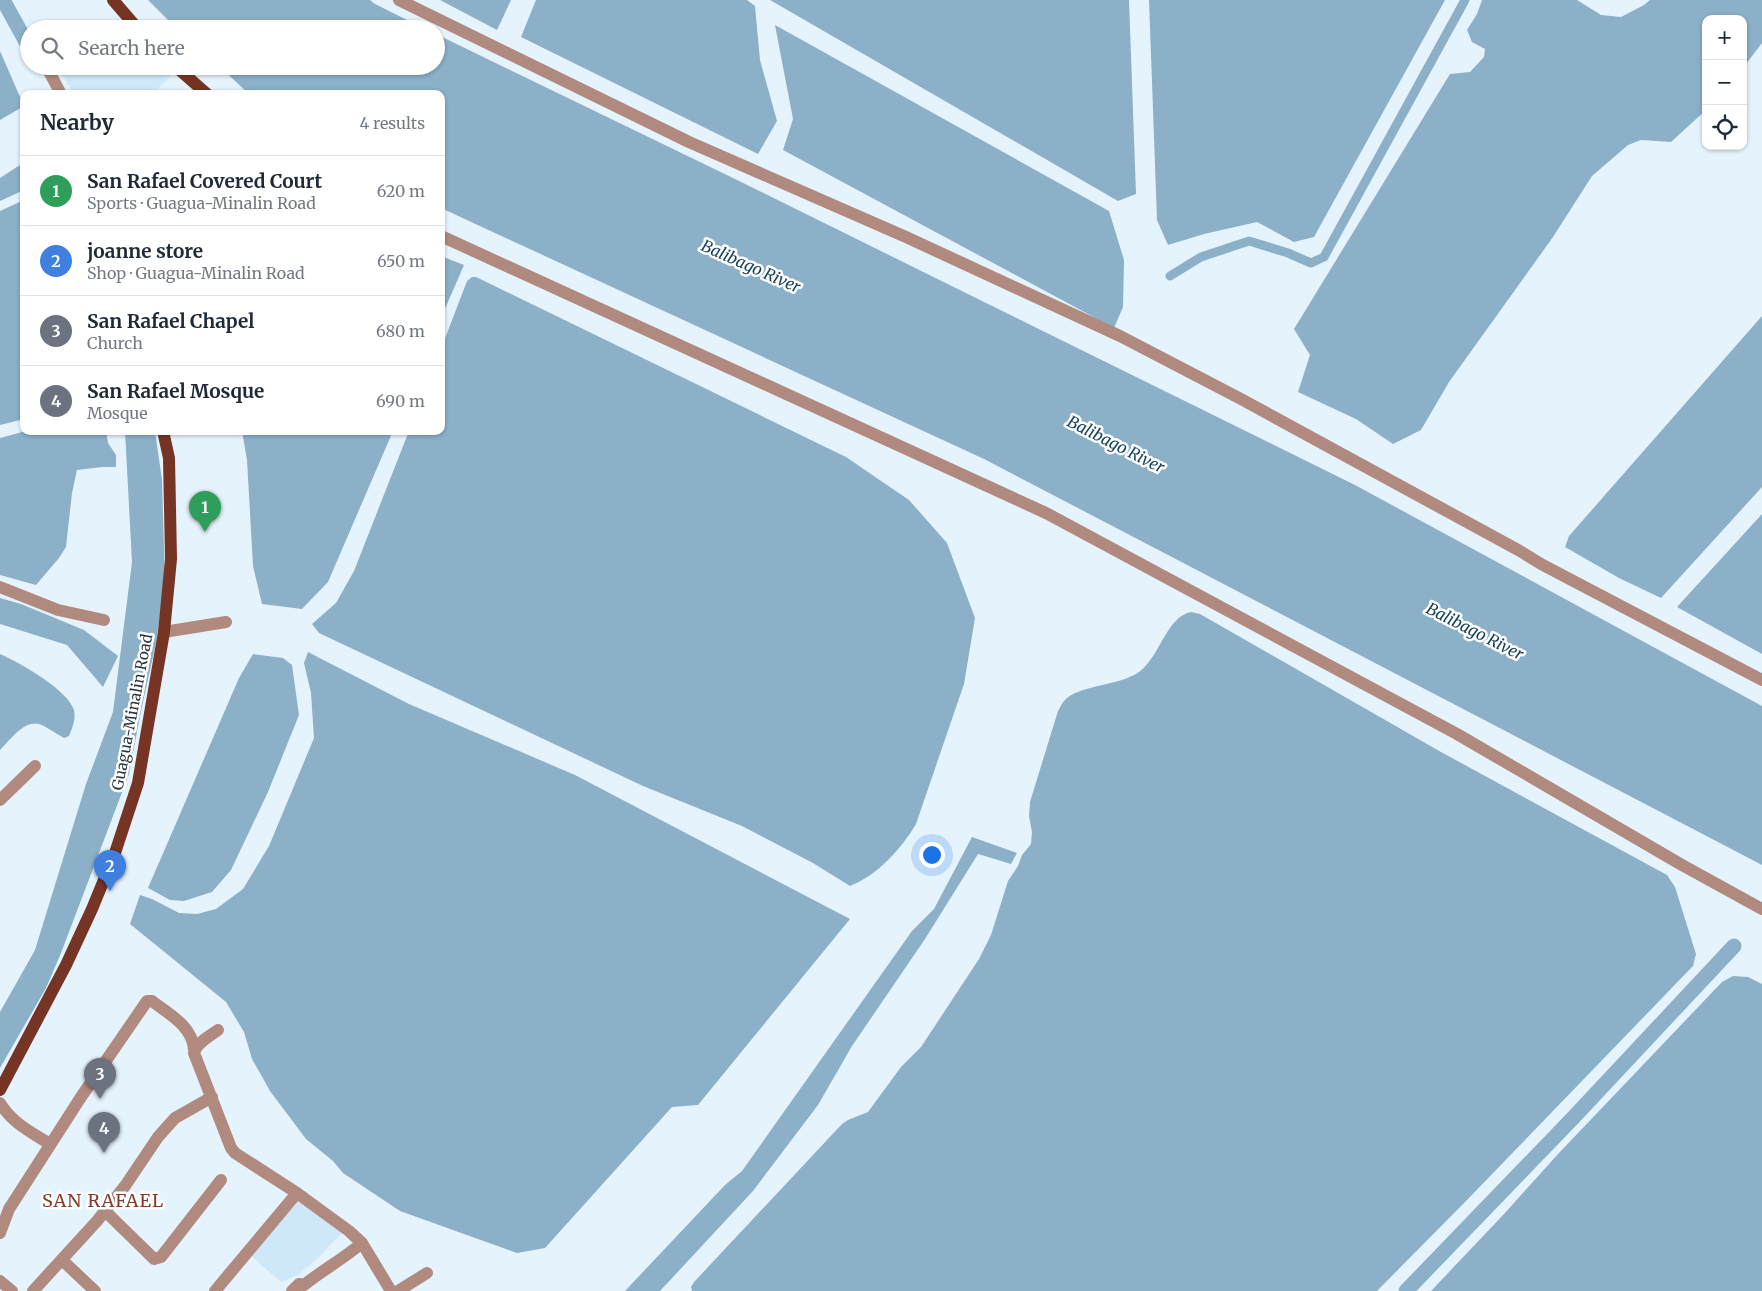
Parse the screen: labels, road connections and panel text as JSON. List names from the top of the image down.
{
  "streets": {
    "main road": ["Guagua-Minalin Road"]
  },
  "districts": ["SAN RAFAEL"],
  "water": ["Balibago River"],
  "page": {
    "map_buttons": ["+", "−"],
    "search": "Search here",
    "heading": ["Nearby", "4 results"],
    "list": [
      {
        "mark": "1",
        "name": "San Rafael Covered Court",
        "note": "Sports · Guagua-Minalin Road",
        "value": "620 m"
      },
      {
        "mark": "2",
        "name": "joanne store",
        "note": "Shop · Guagua-Minalin Road",
        "value": "650 m"
      },
      {
        "mark": "3",
        "name": "San Rafael Chapel",
        "note": "Church",
        "value": "680 m"
      },
      {
        "mark": "4",
        "name": "San Rafael Mosque",
        "note": "Mosque",
        "value": "690 m"
      }
    ],
    "pins": [
      "1",
      "2",
      "3",
      "4"
    ]
  }
}
